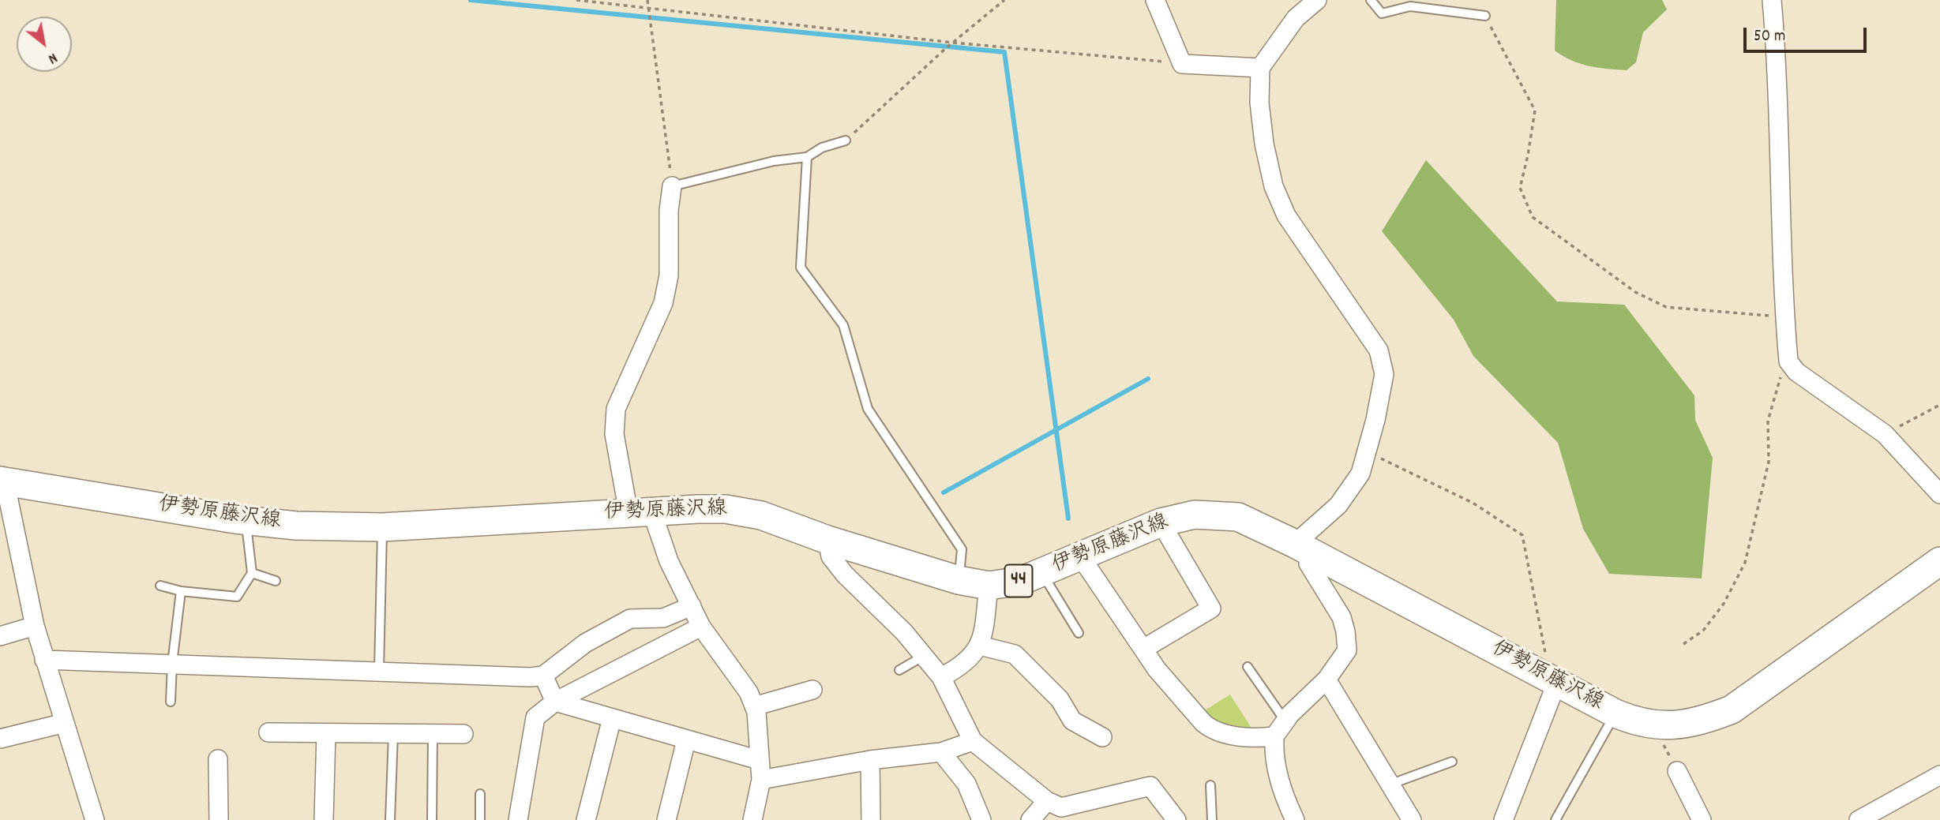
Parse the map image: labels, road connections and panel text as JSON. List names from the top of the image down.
{
  "streets": {
    "main road": ["伊勢原藤沢線", "44"]
  },
  "scale_bar": "50 m",
  "north": "bottom right"
}
